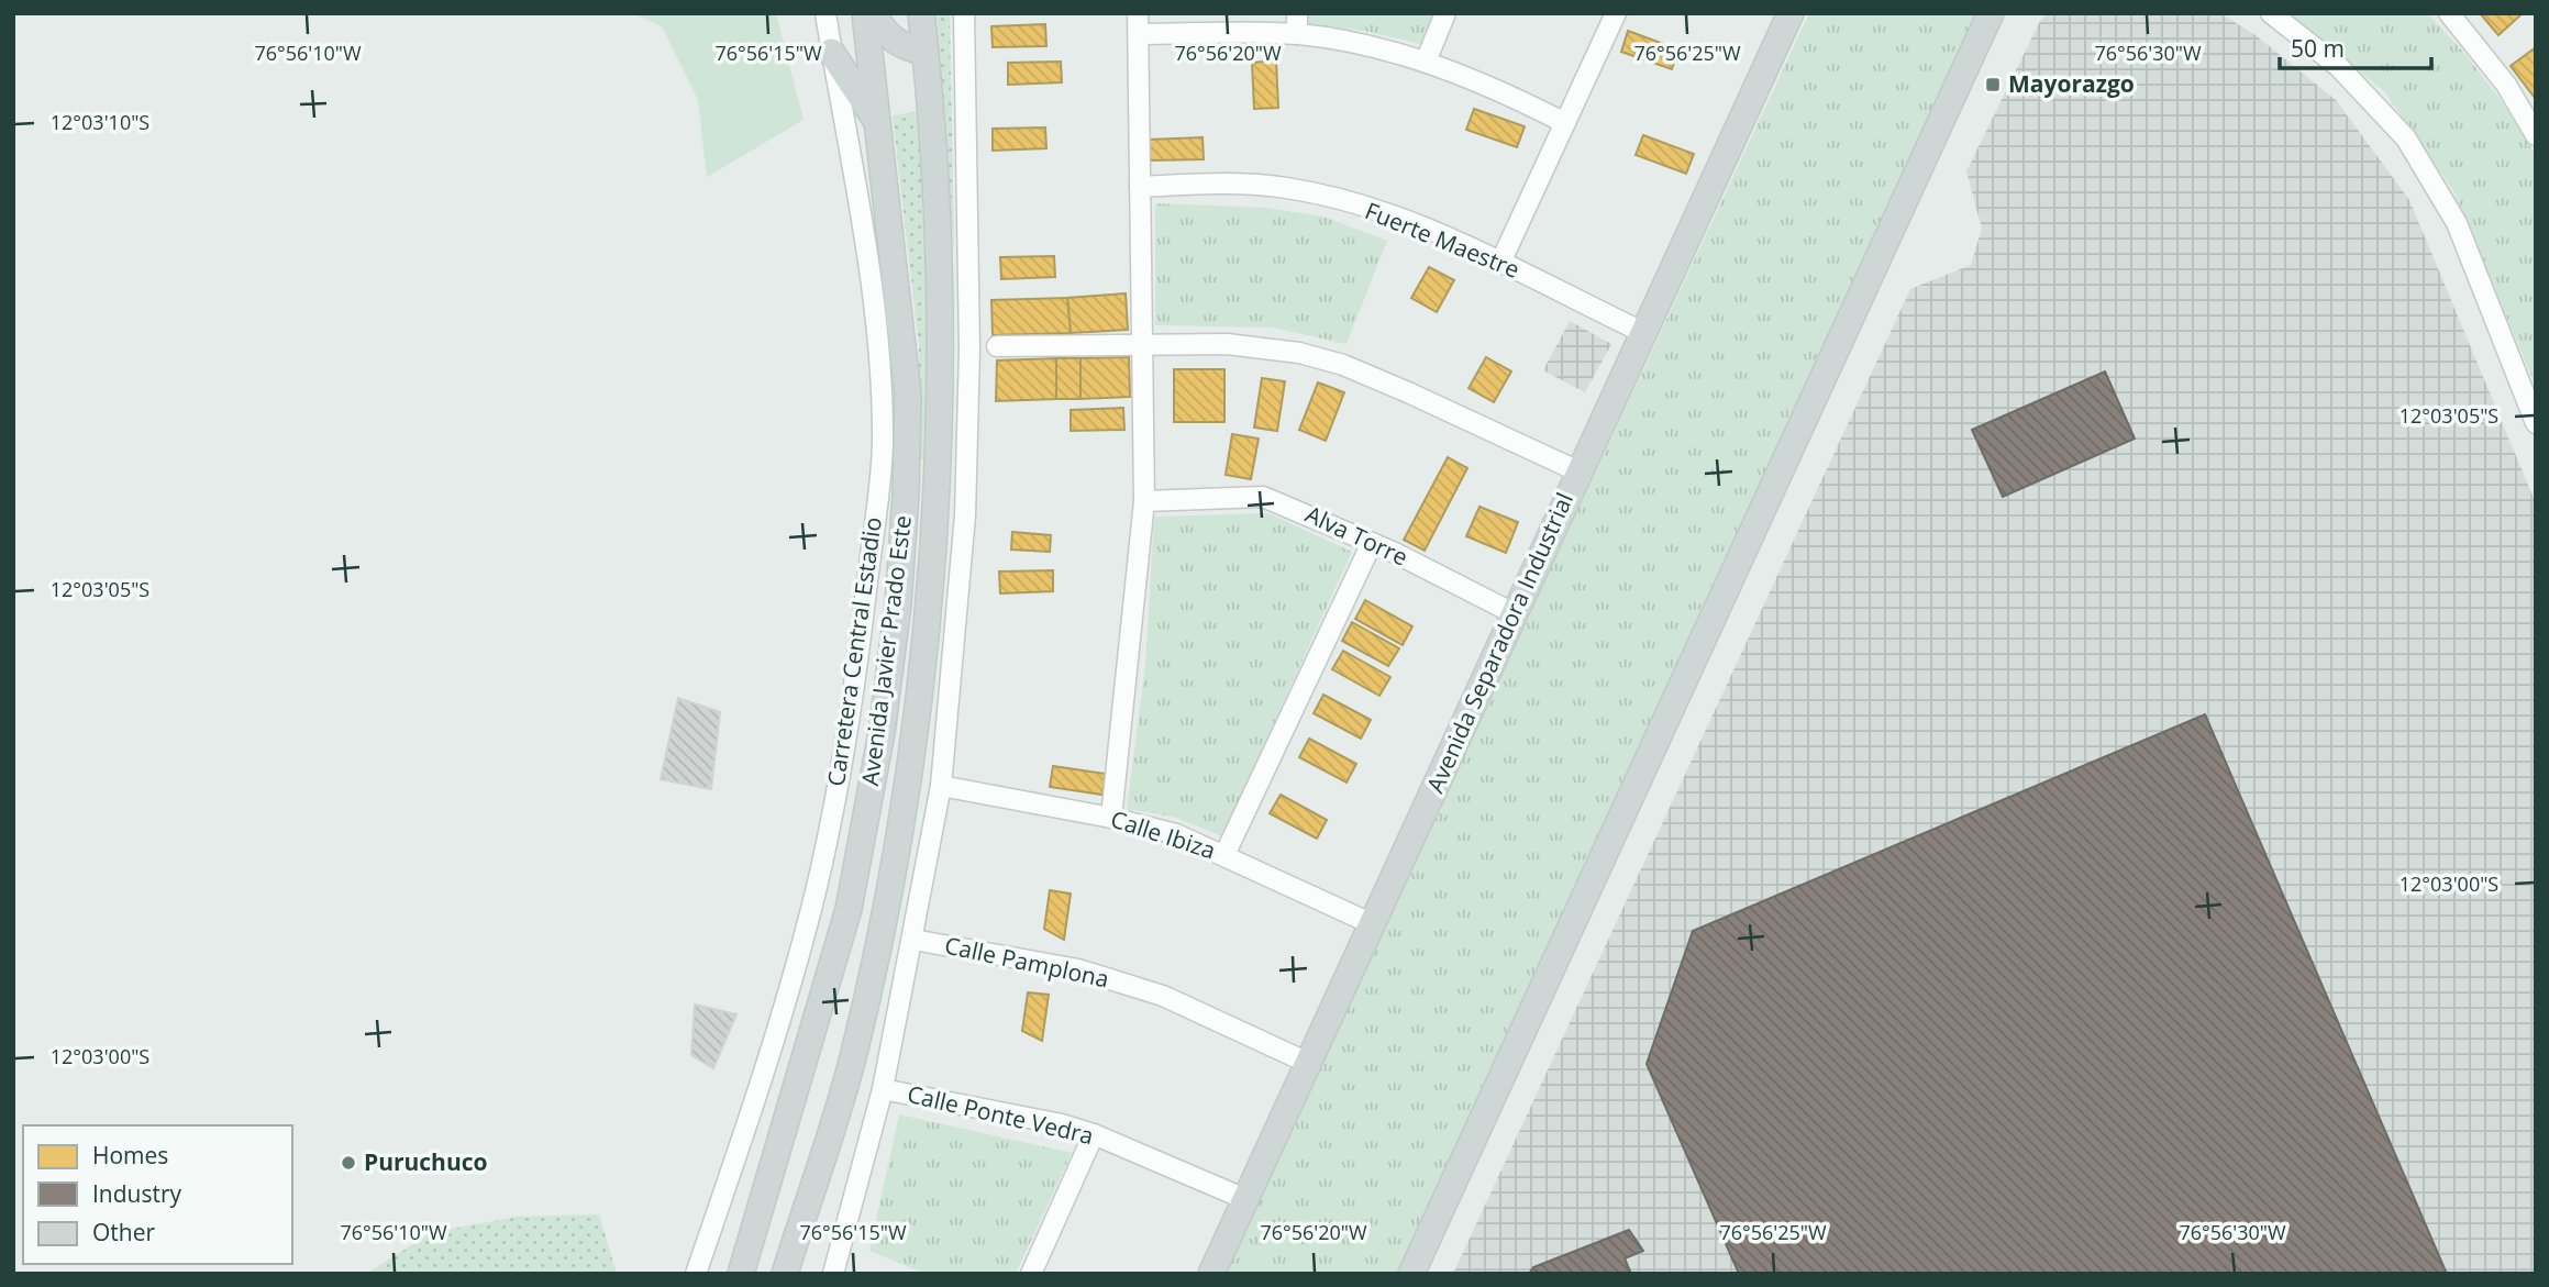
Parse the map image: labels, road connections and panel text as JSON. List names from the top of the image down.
{
  "streets": {
    "main road": ["Avenida Separadora Industrial", "Avenida Javier Prado Este"],
    "street": [
      "Fuerte Maestre",
      "Alva Torre",
      "Carretera Central Estadio",
      "Calle Ibiza",
      "Calle Pamplona",
      "Calle Ponte Vedra"
    ]
  },
  "crossings": [
    ["Fuerte Maestre", "Avenida Separadora Industrial"],
    ["Alva Torre", "Avenida Separadora Industrial"],
    ["Avenida Separadora Industrial", "Calle Ibiza"],
    ["Avenida Separadora Industrial", "Calle Pamplona"],
    ["Avenida Separadora Industrial", "Calle Ponte Vedra"]
  ],
  "places": {
    "transit": ["Mayorazgo"],
    "other": ["Puruchuco"]
  },
  "legend": ["Homes", "Industry", "Other"],
  "scale_bar": "50 m",
  "coordinates": [
    "76°56'10\"W",
    "76°56'15\"W",
    "76°56'20\"W",
    "76°56'25\"W",
    "76°56'30\"W",
    "12°03'10\"S",
    "12°03'05\"S",
    "12°03'00\"S"
  ]
}
